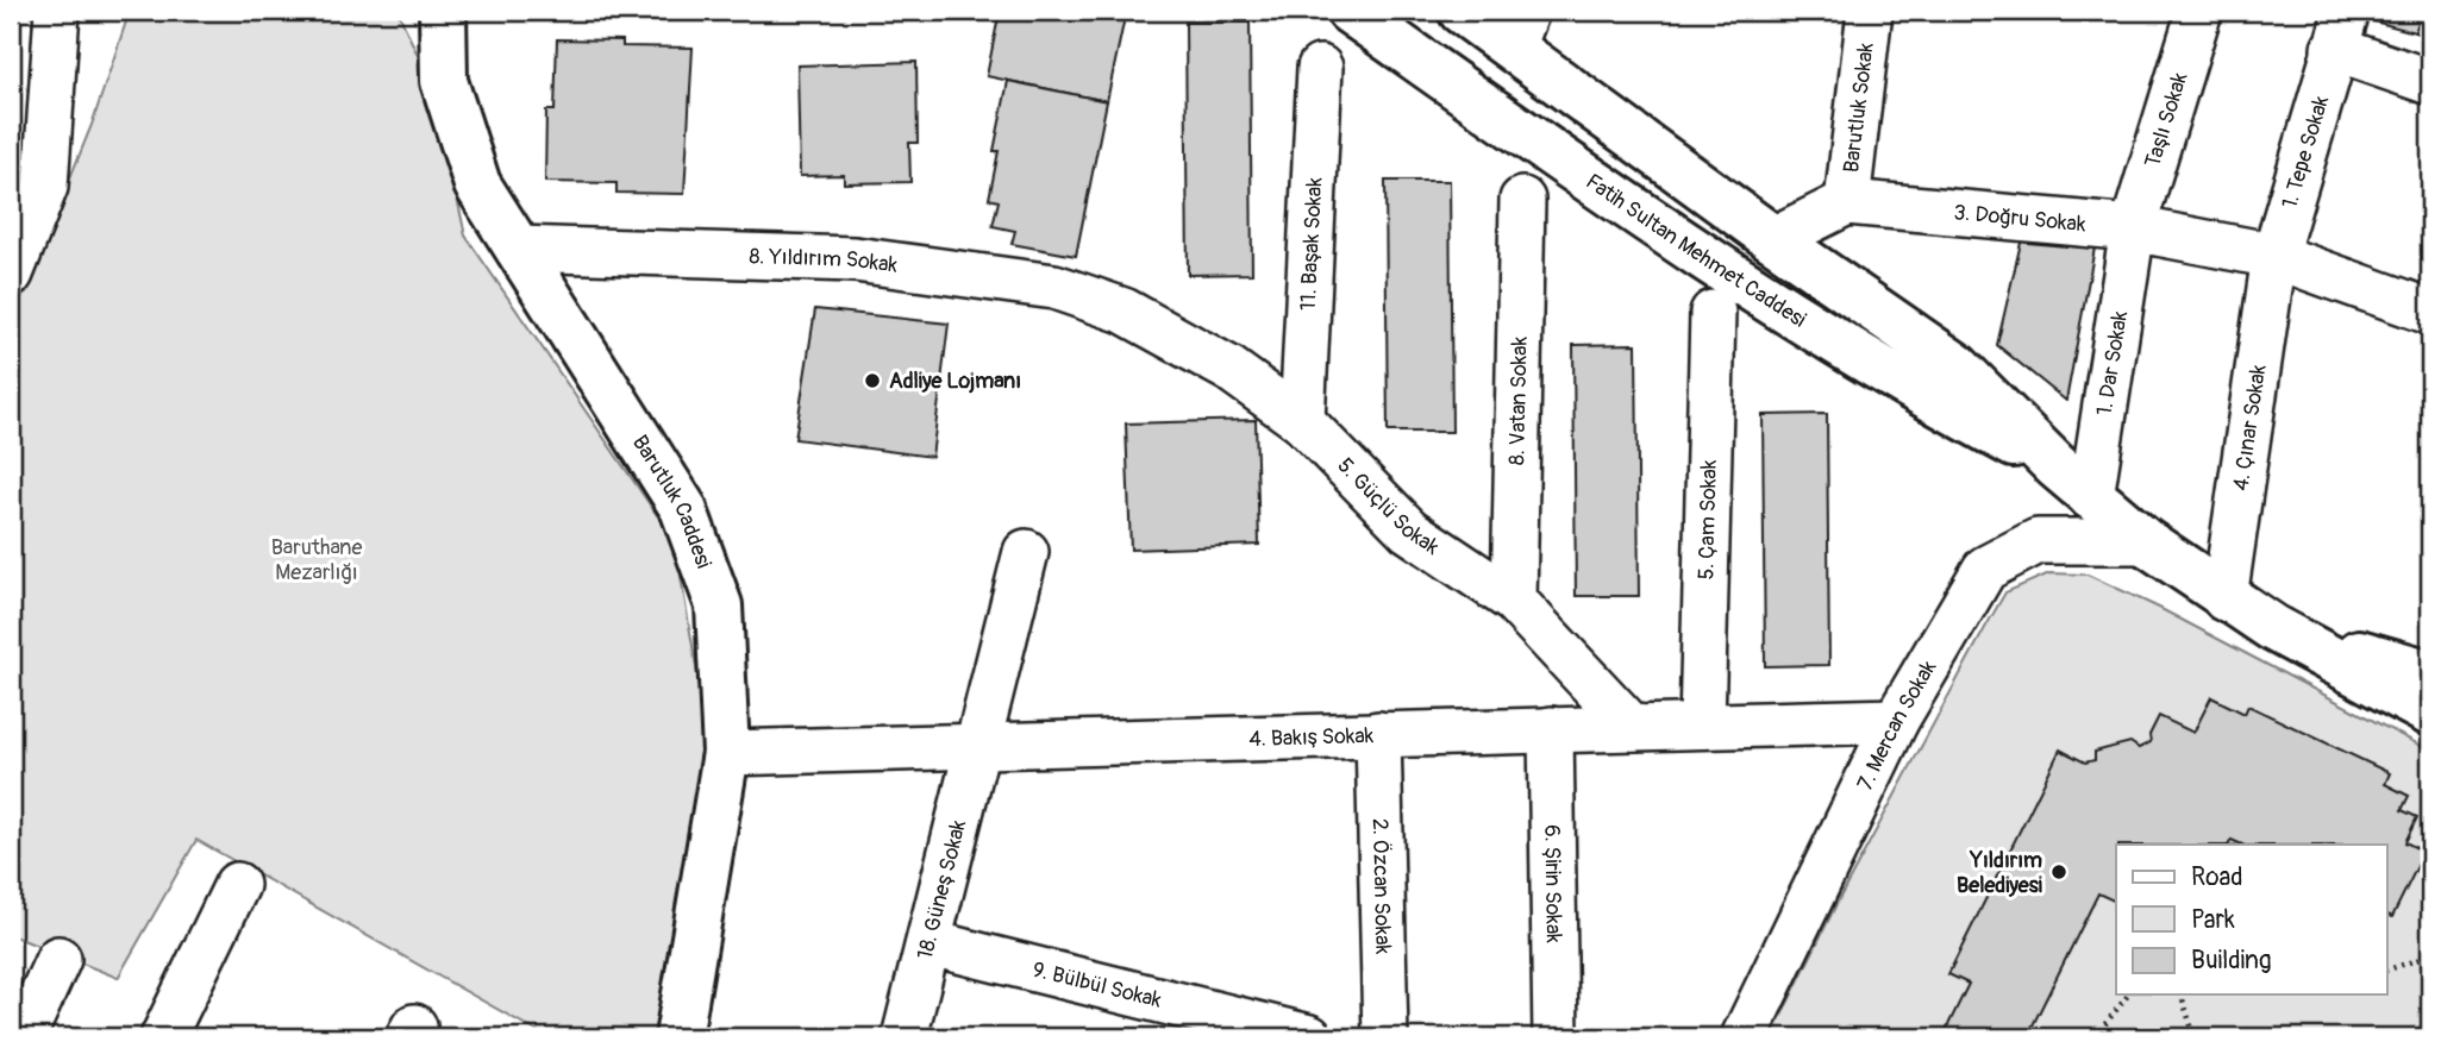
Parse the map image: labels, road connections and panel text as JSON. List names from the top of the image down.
{
  "streets": {
    "main road": ["Fatih Sultan Mehmet Caddesi", "Barutluk Caddesi"],
    "street": [
      "Barutluk Sokak",
      "Taşlı Sokak",
      "1. Tepe Sokak",
      "3. Doğru Sokak",
      "11. Başak Sokak",
      "8. Yıldırım Sokak",
      "1. Dar Sokak",
      "8. Vatan Sokak",
      "4. Çınar Sokak",
      "5. Güçlü Sokak",
      "5. Çam Sokak",
      "7. Mercan Sokak",
      "4. Bakış Sokak",
      "6. Şirin Sokak",
      "2. Özcan Sokak",
      "18. Güneş Sokak",
      "9. Bülbül Sokak"
    ]
  },
  "crossings": [
    ["Barutluk Sokak", "3. Doğru Sokak"],
    ["Taşlı Sokak", "3. Doğru Sokak"],
    ["Taşlı Sokak", "1. Dar Sokak"],
    ["1. Tepe Sokak", "3. Doğru Sokak"],
    ["1. Tepe Sokak", "4. Çınar Sokak"],
    ["3. Doğru Sokak", "1. Dar Sokak"],
    ["3. Doğru Sokak", "4. Çınar Sokak"],
    ["11. Başak Sokak", "5. Güçlü Sokak"],
    ["Fatih Sultan Mehmet Caddesi", "1. Dar Sokak"],
    ["Fatih Sultan Mehmet Caddesi", "4. Çınar Sokak"],
    ["Fatih Sultan Mehmet Caddesi", "7. Mercan Sokak"],
    ["8. Yıldırım Sokak", "Barutluk Caddesi"],
    ["8. Yıldırım Sokak", "5. Güçlü Sokak"],
    ["8. Vatan Sokak", "5. Güçlü Sokak"],
    ["Barutluk Caddesi", "4. Bakış Sokak"],
    ["5. Güçlü Sokak", "4. Bakış Sokak"],
    ["5. Çam Sokak", "4. Bakış Sokak"],
    ["7. Mercan Sokak", "4. Bakış Sokak"],
    ["4. Bakış Sokak", "6. Şirin Sokak"],
    ["4. Bakış Sokak", "2. Özcan Sokak"],
    ["4. Bakış Sokak", "18. Güneş Sokak"],
    ["18. Güneş Sokak", "9. Bülbül Sokak"]
  ],
  "parks": ["Baruthane Mezarlığı"],
  "places": ["Adliye Lojmanı", "Yıldırım Belediyesi"],
  "legend": ["Road", "Park", "Building"]
}
